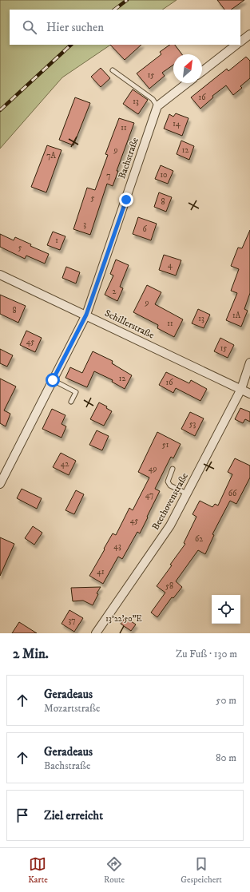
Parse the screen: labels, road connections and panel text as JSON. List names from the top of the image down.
{
  "streets": {
    "street": ["Bachstraße", "Schillerstraße", "Beethovenstraße"]
  },
  "crossings": [
    ["Bachstraße", "Schillerstraße"],
    ["Schillerstraße", "Beethovenstraße"]
  ],
  "house_numbers": [
    "15",
    "16",
    "13",
    "14",
    "11",
    "9",
    "12",
    "7A",
    "10",
    "7",
    "5",
    "8",
    "3",
    "6",
    "1",
    "5",
    "4",
    "2",
    "9",
    "8",
    "1A",
    "13",
    "11",
    "45",
    "15",
    "12",
    "16",
    "53",
    "51",
    "42",
    "49",
    "66",
    "47",
    "45",
    "62",
    "43",
    "41",
    "58",
    "37"
  ],
  "north": "top right",
  "page": {
    "search": "Hier suchen",
    "heading": ["2 Min.", "Zu Fuß · 130 m"],
    "list": [
      ["Geradeaus", "Mozartstraße", "50 m"],
      ["Geradeaus", "Bachstraße", "80 m"],
      "Ziel erreicht"
    ],
    "nav": ["Karte", "Route", "Gespeichert"]
  },
  "coordinates": ["13°22'50\"E"]
}
